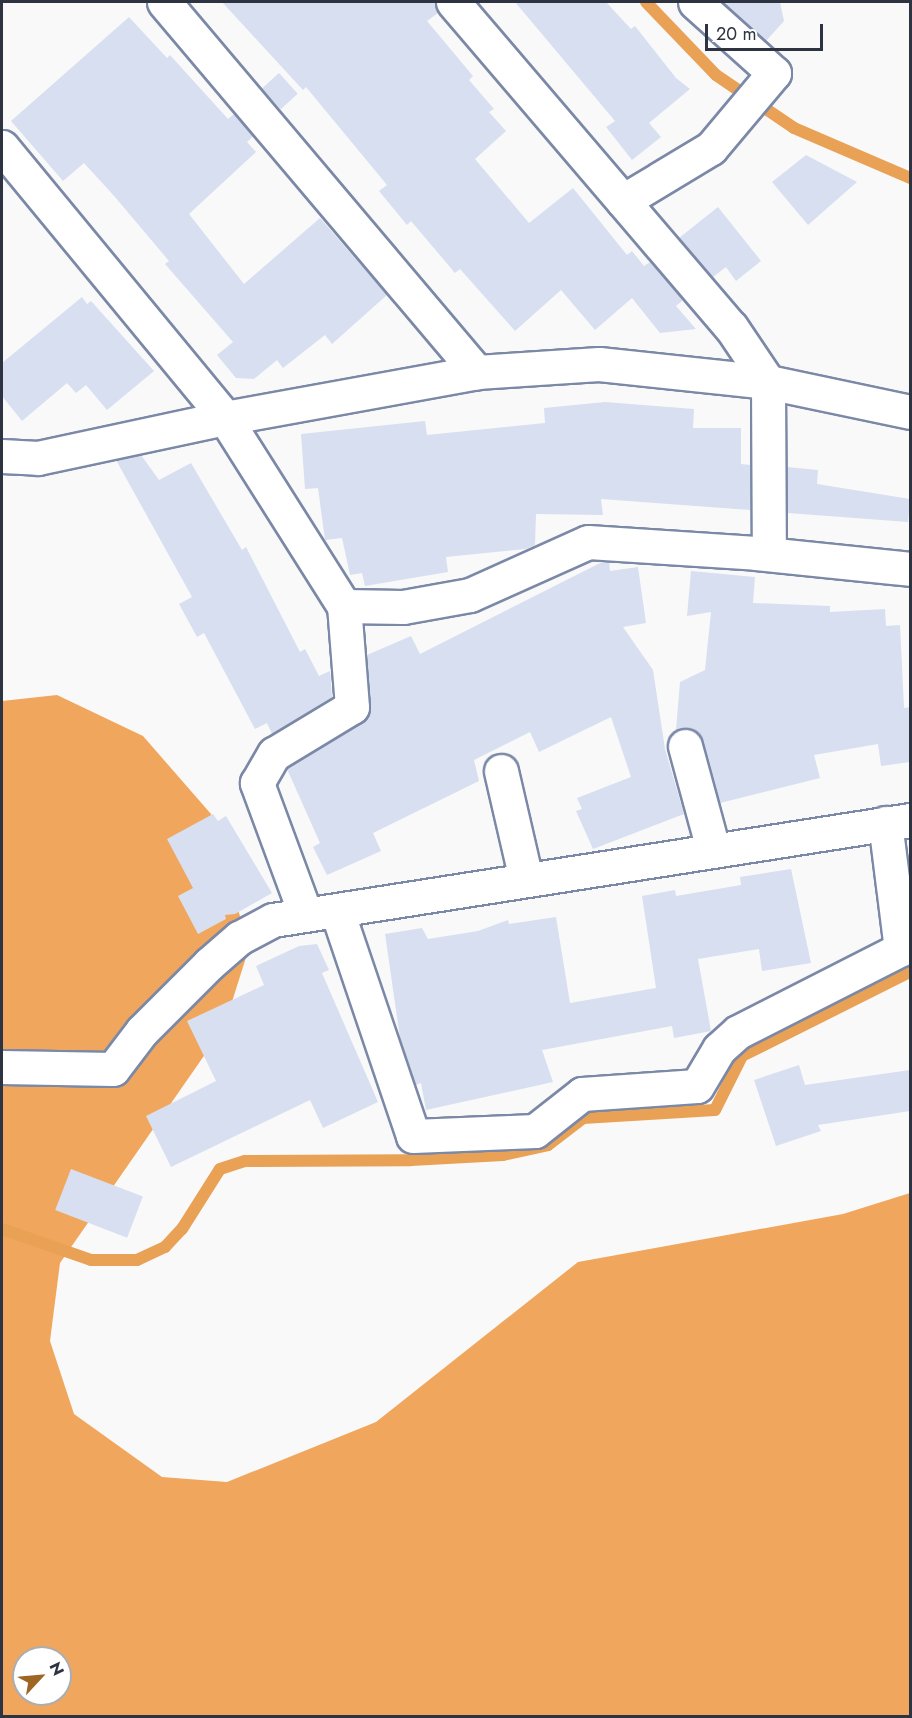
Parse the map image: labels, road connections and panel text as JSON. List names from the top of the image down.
{
  "scale_bar": "20 m",
  "north": "top right"
}
